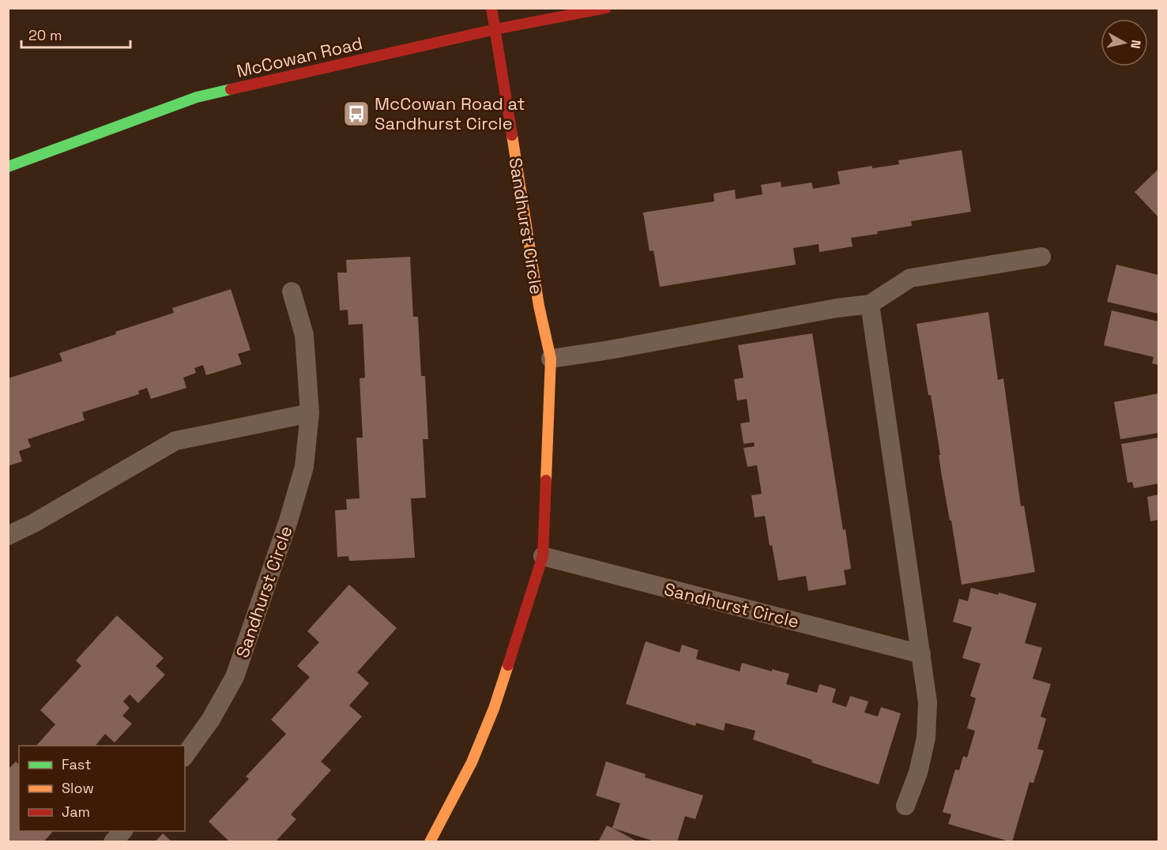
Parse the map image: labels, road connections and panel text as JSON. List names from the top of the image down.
{
  "streets": {
    "street": ["McCowan Road", "Sandhurst Circle"]
  },
  "crossings": [
    ["McCowan Road", "Sandhurst Circle"]
  ],
  "places": {
    "bus stop": ["McCowan Road at Sandhurst Circle"]
  },
  "legend": ["Fast", "Slow", "Jam"],
  "scale_bar": "20 m",
  "north": "right"
}
